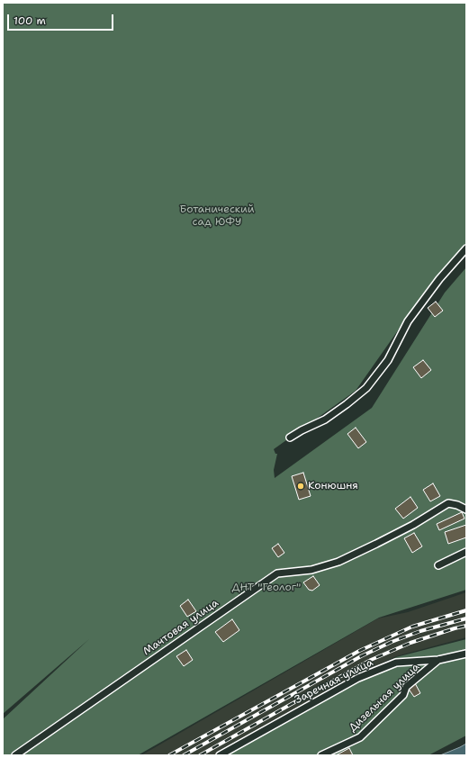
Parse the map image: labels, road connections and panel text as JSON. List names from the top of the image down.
{
  "streets": {
    "street": ["Мачтовая улица", "Заречная улица", "Дизельная улица"]
  },
  "crossings": [
    ["Заречная улица", "Дизельная улица"]
  ],
  "parks": ["Ботанический сад ЮФУ", "ДНТ \"Геолог\""],
  "places": ["Конюшня"],
  "scale_bar": "100 m"
}
